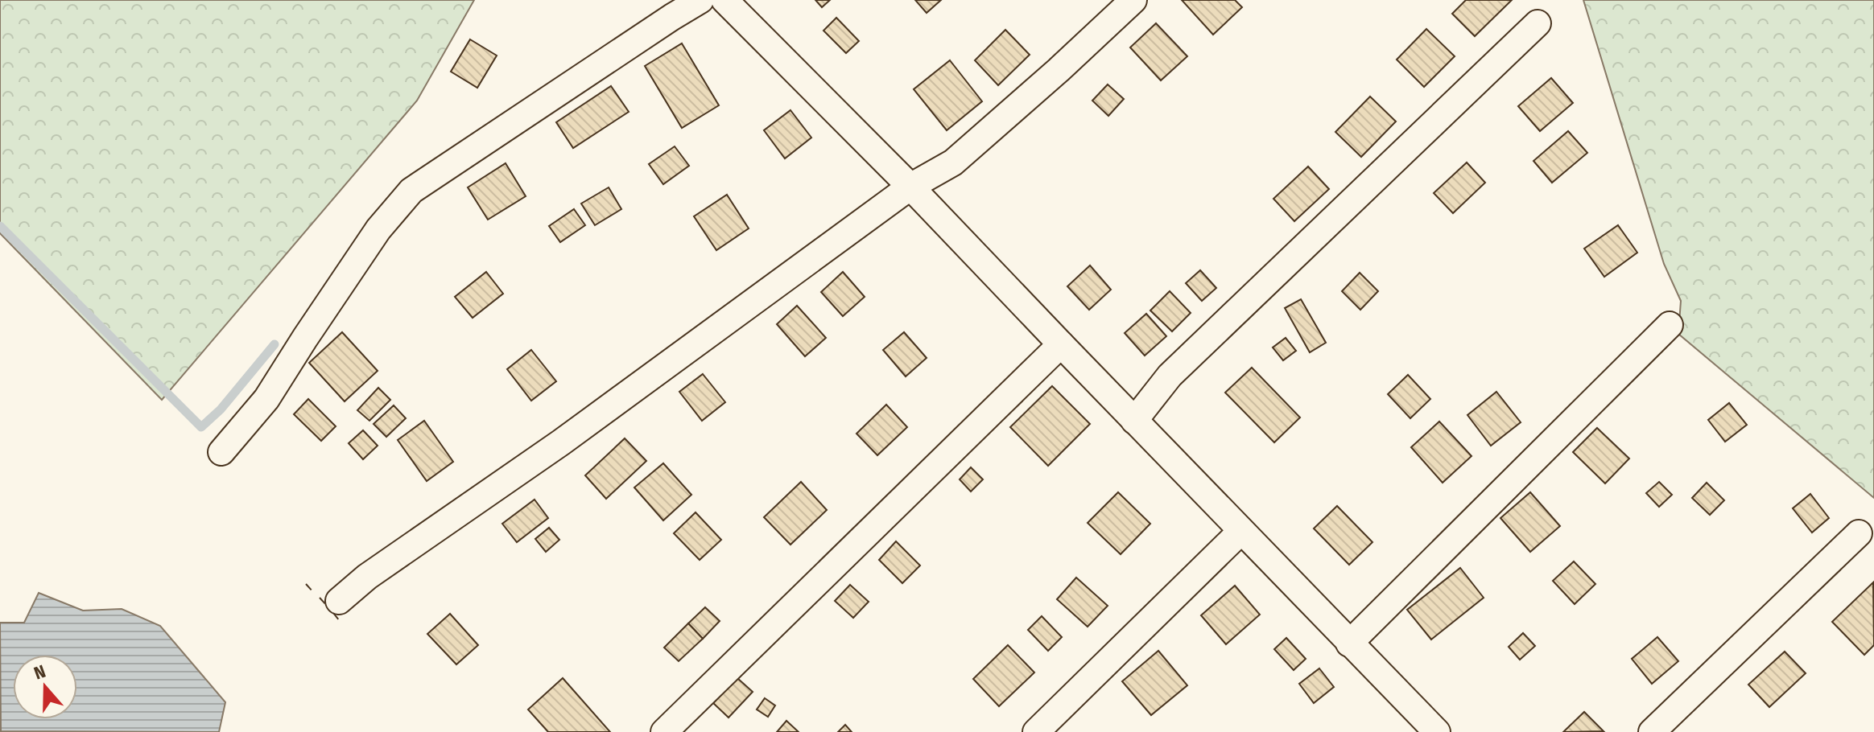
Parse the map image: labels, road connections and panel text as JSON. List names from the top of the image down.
{
  "north": "top"
}
